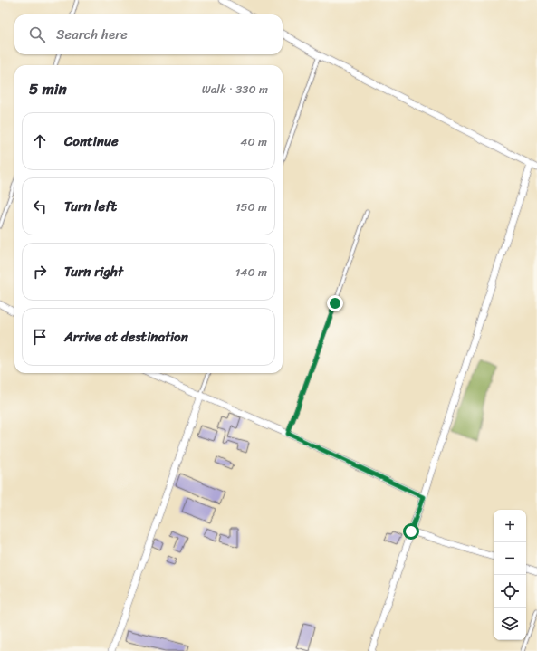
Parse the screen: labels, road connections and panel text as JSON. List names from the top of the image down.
{
  "page": {
    "search": "Search here",
    "heading": ["5 min", "Walk · 330 m"],
    "list": [
      ["Continue", "40 m"],
      ["Turn left", "150 m"],
      ["Turn right", "140 m"],
      "Arrive at destination"
    ],
    "map_buttons": ["+", "−"]
  }
}
